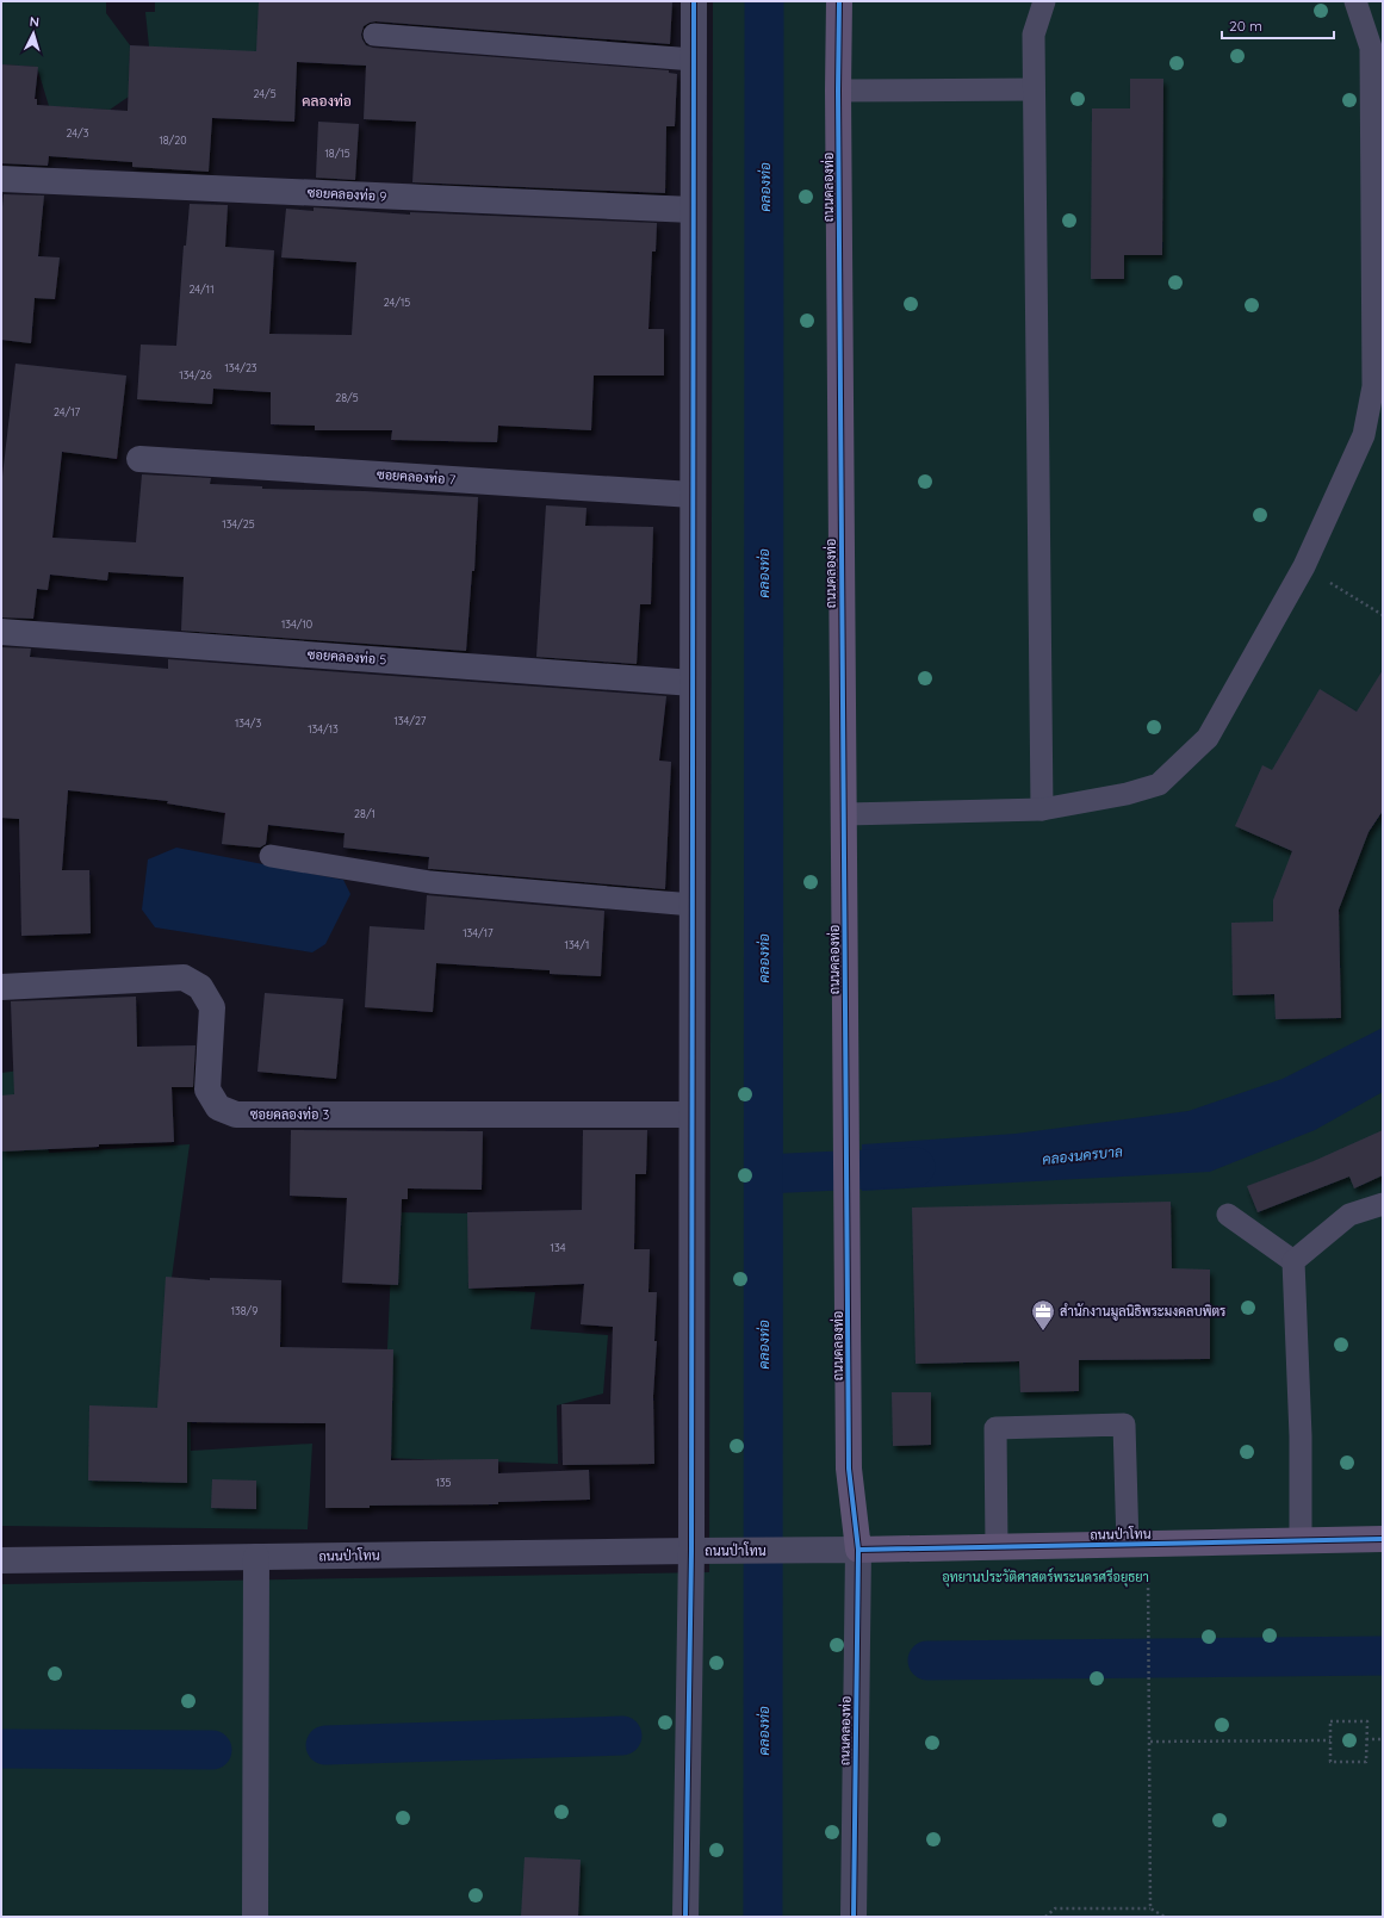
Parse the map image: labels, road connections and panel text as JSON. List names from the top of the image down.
{
  "streets": {
    "main road": ["ถนนคลองท่อ", "ถนนป่าโทน"],
    "street": [
      "ซอยคลองท่อ 9",
      "ซอยคลองท่อ 7",
      "ซอยคลองท่อ 5",
      "ซอยคลองท่อ 3"
    ]
  },
  "crossings": [
    ["ถนนคลองท่อ", "ถนนป่าโทน"]
  ],
  "districts": ["คลองท่อ"],
  "water": ["คลองท่อ", "คลองนครบาล"],
  "parks": ["อุทยานประวัติศาสตร์พระนครศรีอยุธยา"],
  "places": {
    "office": ["สำนักงานมูลนิธิพระมงคลบพิตร"]
  },
  "house_numbers": [
    "24/5",
    "24/3",
    "18/20",
    "18/15",
    "24/11",
    "24/15",
    "134/23",
    "134/26",
    "28/5",
    "24/17",
    "134/25",
    "134/10",
    "134/27",
    "134/3",
    "134/13",
    "28/1",
    "134/17",
    "134/1",
    "134",
    "138/9",
    "135"
  ],
  "scale_bar": "20 m",
  "north": "top"
}
